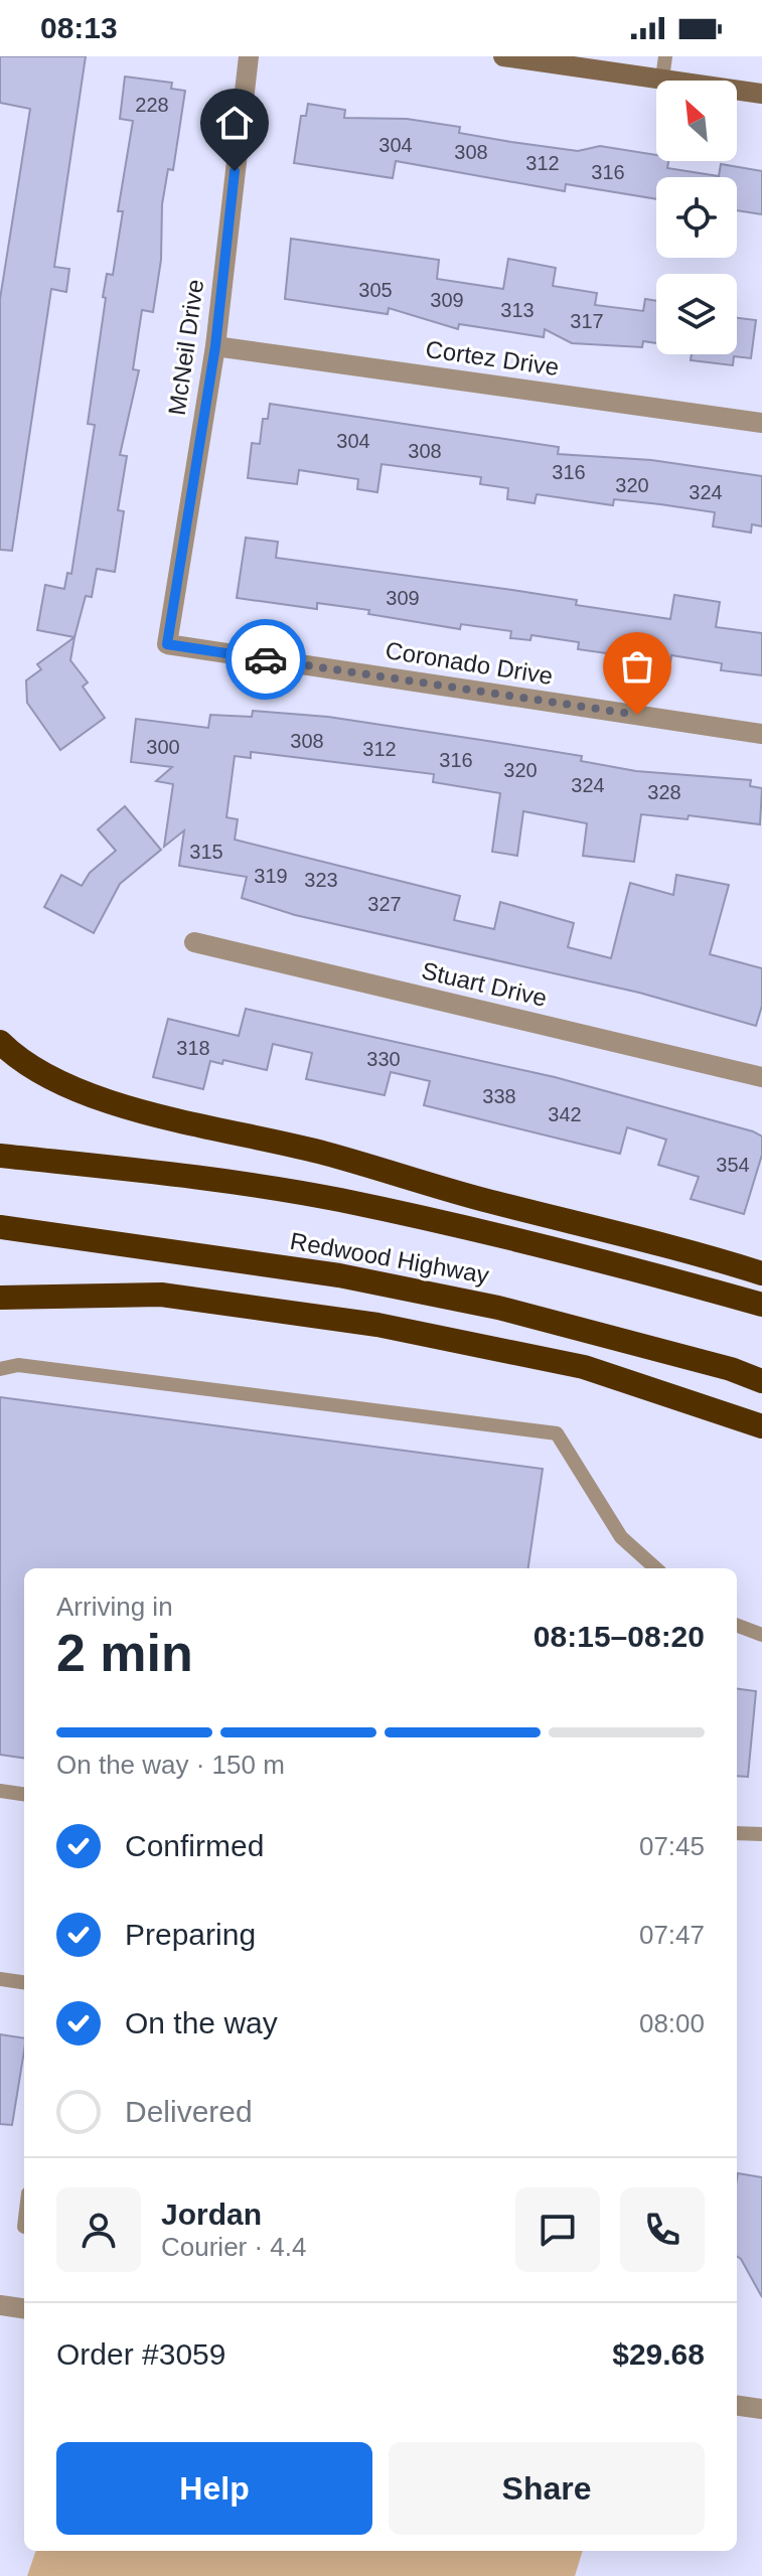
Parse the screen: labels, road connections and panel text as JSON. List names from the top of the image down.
{
  "streets": {
    "highway": ["Redwood Highway"],
    "street": [
      "McNeil Drive",
      "Cortez Drive",
      "Coronado Drive",
      "Stuart Drive"
    ]
  },
  "crossings": [
    ["McNeil Drive", "Cortez Drive"],
    ["McNeil Drive", "Coronado Drive"]
  ],
  "house_numbers": [
    "228",
    "304",
    "308",
    "312",
    "316",
    "305",
    "309",
    "313",
    "317",
    "304",
    "308",
    "316",
    "320",
    "324",
    "309",
    "308",
    "300",
    "312",
    "316",
    "320",
    "324",
    "328",
    "315",
    "319",
    "323",
    "327",
    "318",
    "330",
    "338",
    "342",
    "354"
  ],
  "north": "top left",
  "page": {
    "status": "08:13",
    "heading": ["2 min", "Arriving in", "08:15–08:20"],
    "panel": [
      "Jordan",
      "Courier · 4.4",
      "Order #3059",
      "$29.68"
    ],
    "bar": "On the way · 150 m",
    "list": [
      ["Confirmed", "07:45"],
      ["Preparing", "07:47"],
      ["On the way", "08:00"],
      "Delivered"
    ],
    "buttons": ["Help", "Share"]
  }
}
